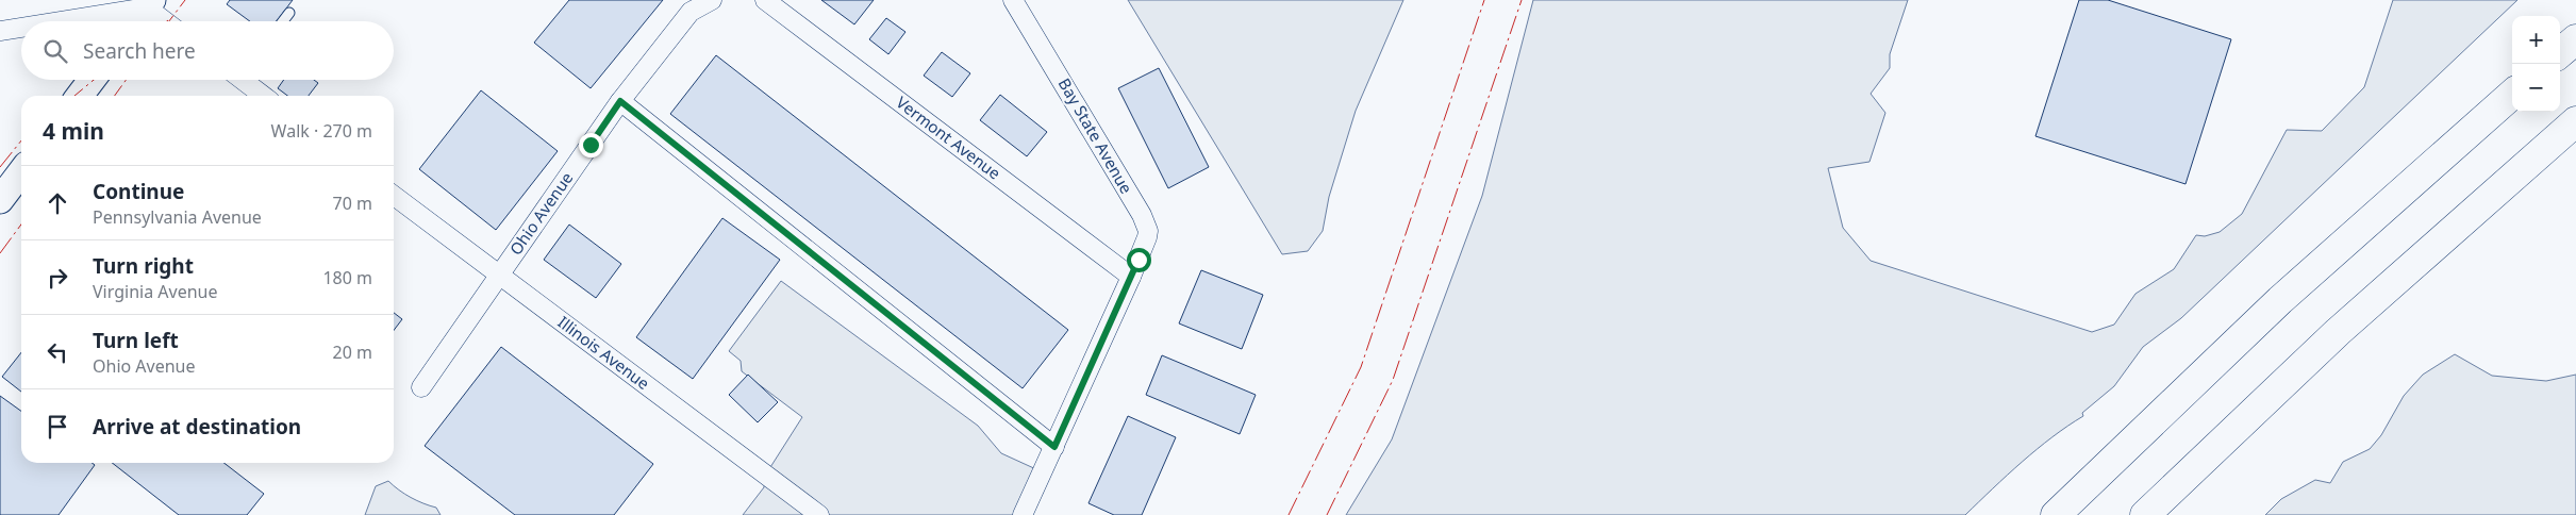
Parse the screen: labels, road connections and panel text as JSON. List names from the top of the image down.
{
  "streets": {
    "street": [
      "Bay State Avenue",
      "Vermont Avenue",
      "Ohio Avenue",
      "Illinois Avenue"
    ]
  },
  "crossings": [
    ["Bay State Avenue", "Vermont Avenue"],
    ["Ohio Avenue", "Illinois Avenue"]
  ],
  "page": {
    "map_buttons": ["+", "−"],
    "search": "Search here",
    "heading": ["4 min", "Walk · 270 m"],
    "list": [
      ["Continue", "Pennsylvania Avenue", "70 m"],
      ["Turn right", "Virginia Avenue", "180 m"],
      ["Turn left", "Ohio Avenue", "20 m"],
      "Arrive at destination"
    ]
  }
}
